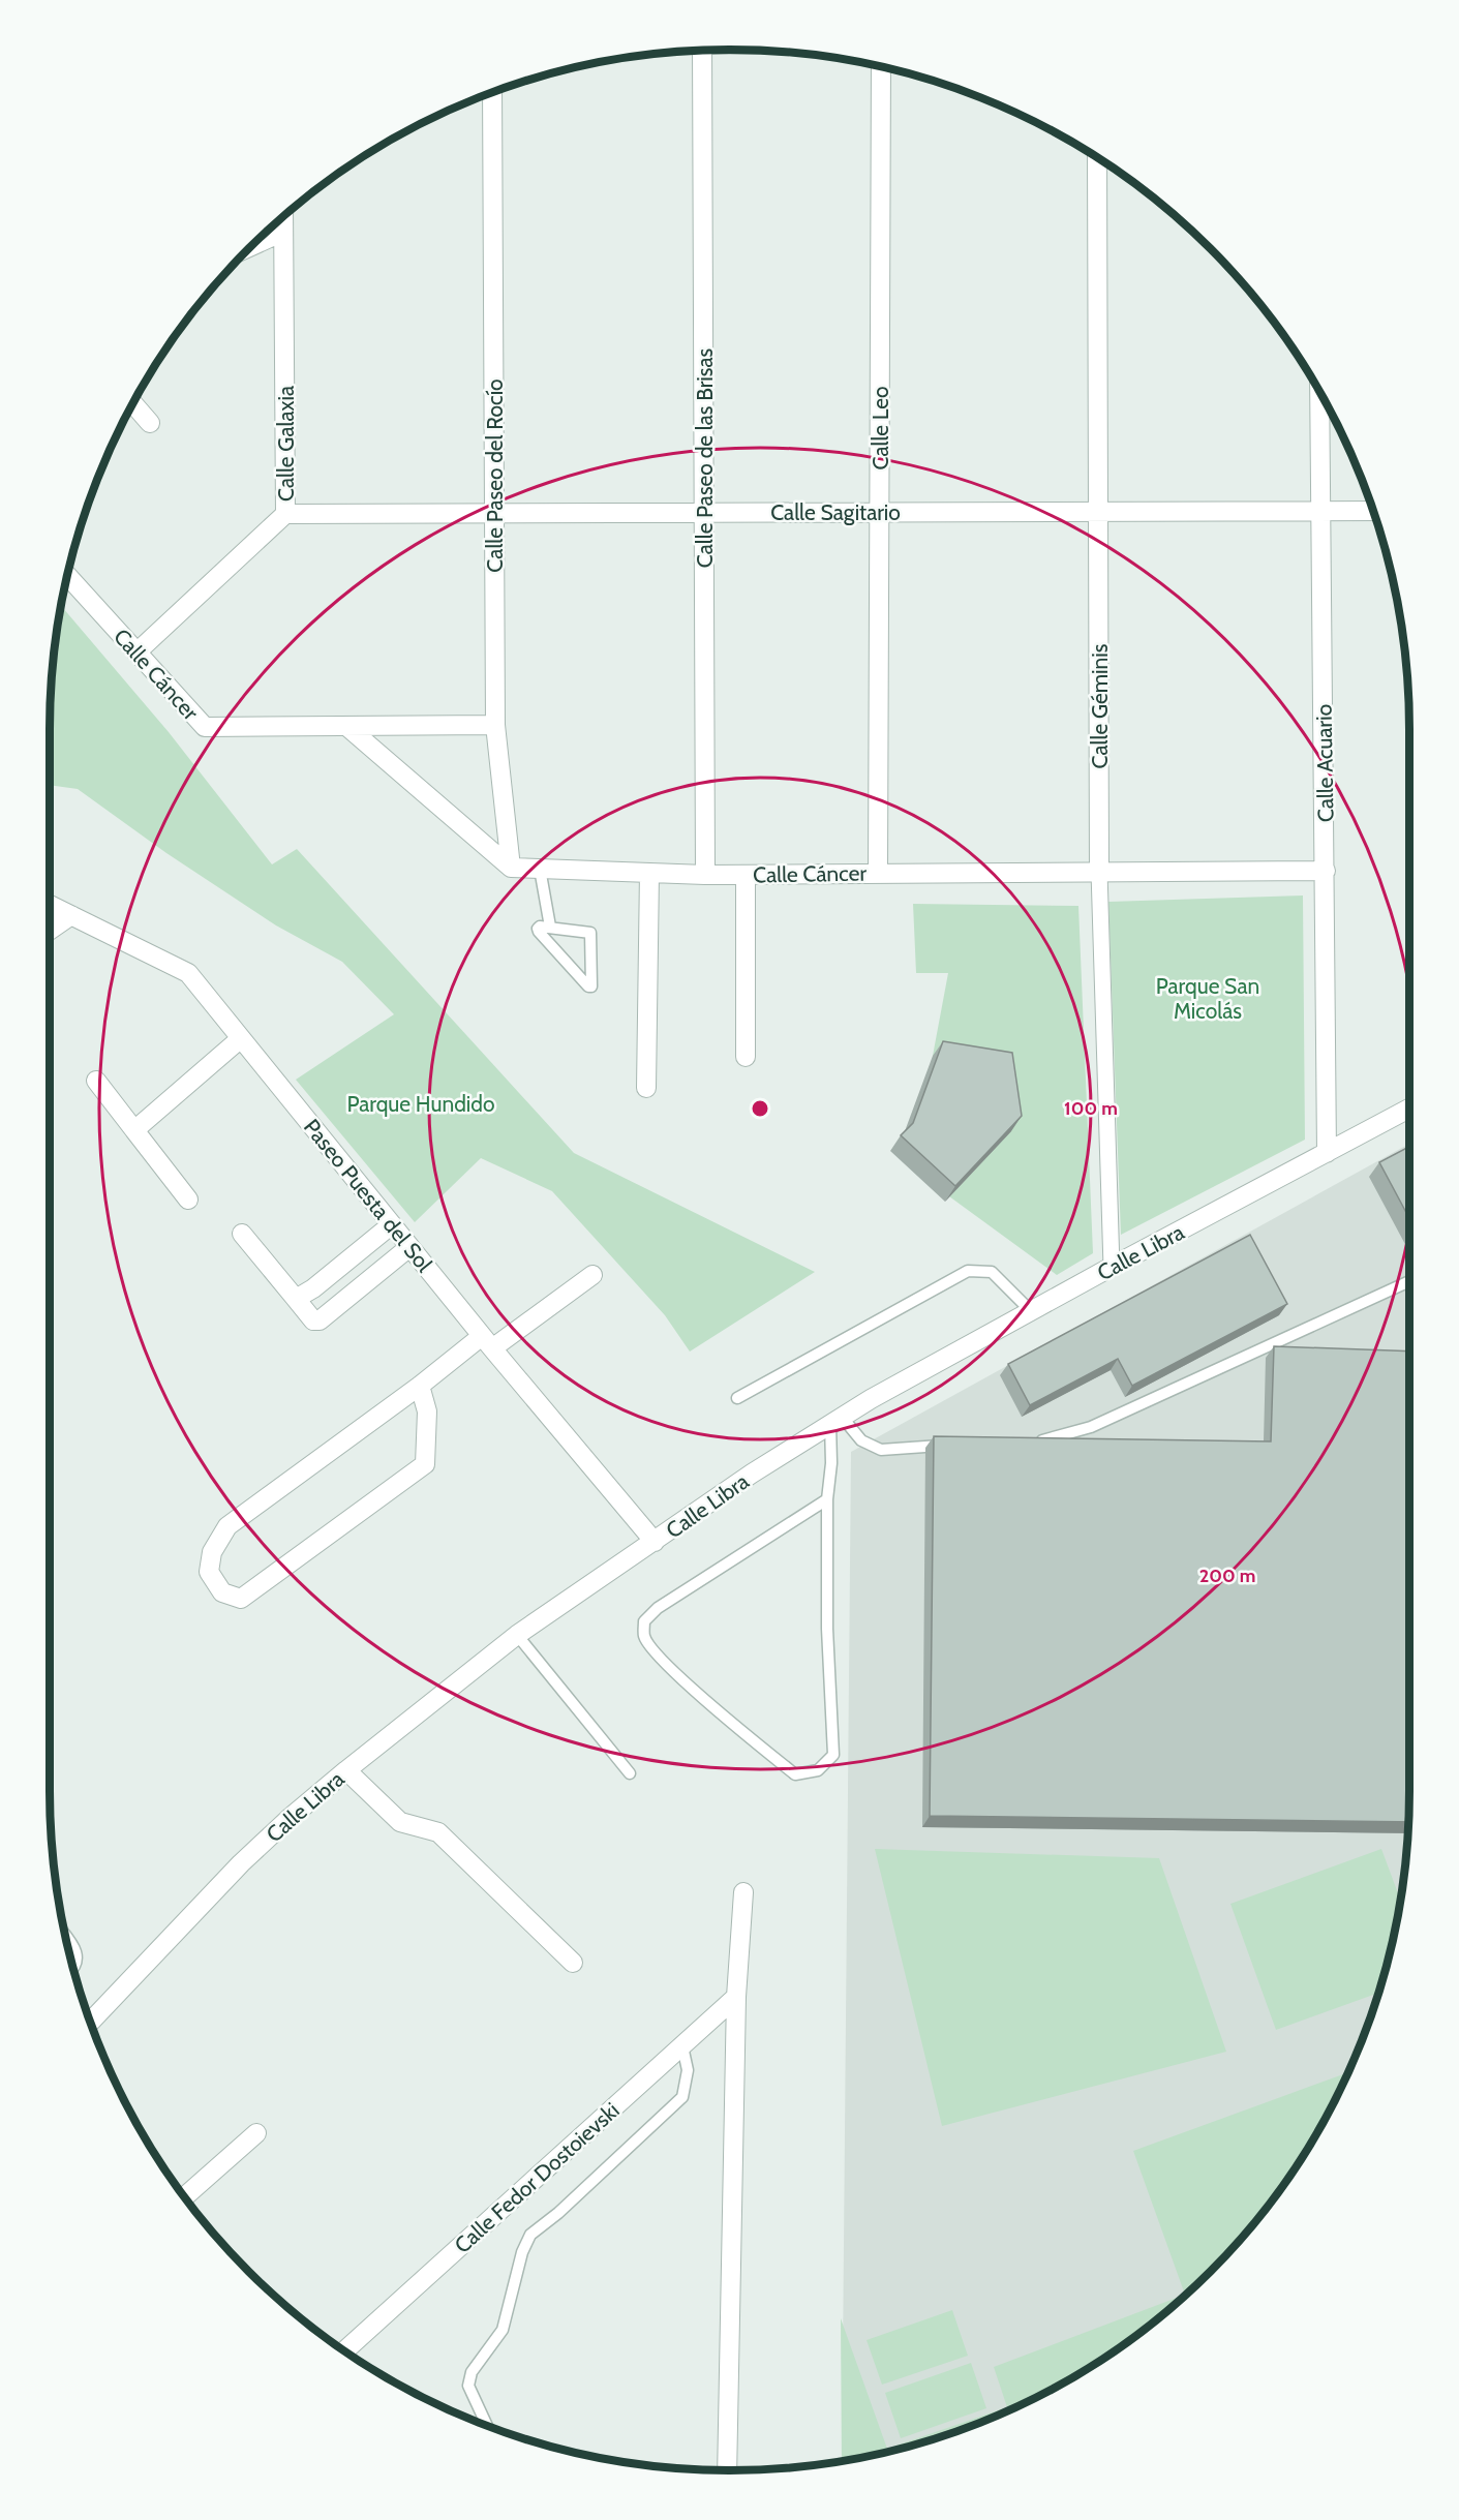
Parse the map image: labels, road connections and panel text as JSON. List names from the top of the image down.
{
  "streets": {
    "street": [
      "Calle Leo",
      "Calle Galaxia",
      "Calle Paseo de las Brisas",
      "Calle Paseo del Rocío",
      "Calle Sagitario",
      "Calle Cáncer",
      "Calle Géminis",
      "Calle Acuario",
      "Paseo Puesta del Sol",
      "Calle Libra",
      "Calle Fedor Dostoievski"
    ]
  },
  "crossings": [
    ["Calle Leo", "Calle Sagitario"],
    ["Calle Leo", "Calle Cáncer"],
    ["Calle Galaxia", "Calle Sagitario"],
    ["Calle Galaxia", "Calle Cáncer"],
    ["Calle Paseo de las Brisas", "Calle Sagitario"],
    ["Calle Paseo de las Brisas", "Calle Cáncer"],
    ["Calle Paseo del Rocío", "Calle Sagitario"],
    ["Calle Paseo del Rocío", "Calle Cáncer"],
    ["Calle Sagitario", "Calle Géminis"],
    ["Calle Sagitario", "Calle Acuario"],
    ["Calle Cáncer", "Calle Géminis"],
    ["Calle Cáncer", "Calle Acuario"],
    ["Calle Géminis", "Calle Libra"],
    ["Calle Acuario", "Calle Libra"],
    ["Paseo Puesta del Sol", "Calle Libra"]
  ],
  "parks": ["Parque San Micolás", "Parque Hundido"],
  "rings": ["100 m", "200 m"]
}
